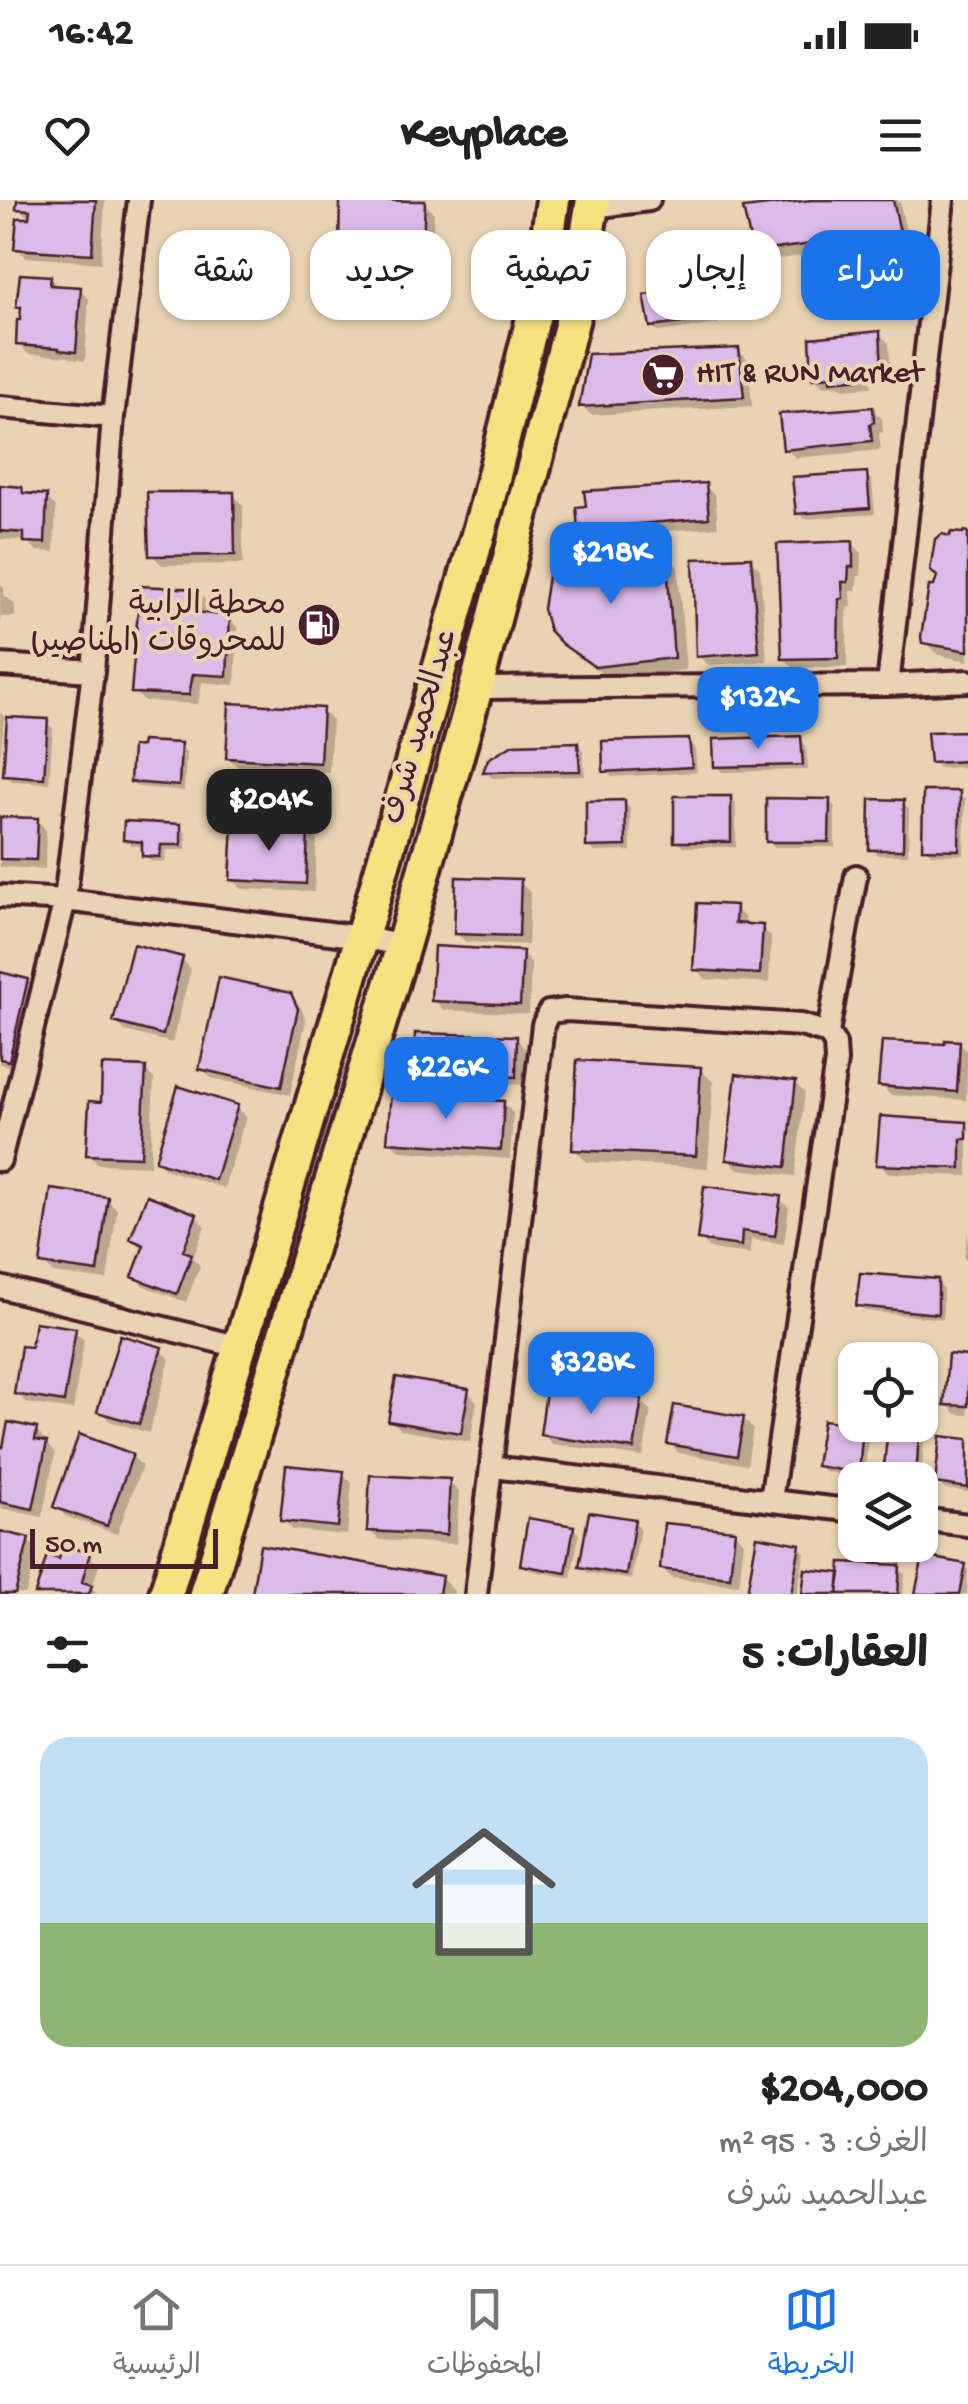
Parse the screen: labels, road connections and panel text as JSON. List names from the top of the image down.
{
  "streets": {
    "main road": ["عبدالحميد شرف"]
  },
  "places": {
    "supermarket": ["HIT & RUN Market"],
    "fuel station": ["محطة الرابية للمحروقات (المناصير)"]
  },
  "scale_bar": "50 m",
  "page": {
    "status": "16:42",
    "header": "Keyplace",
    "chip": [
      "شراء",
      "إيجار",
      "تصفية",
      "جديد",
      "شقة"
    ],
    "price": [
      "$218K",
      "$132K",
      "$204K",
      "$226K",
      "$328K"
    ],
    "scale": "50 m",
    "heading": "العقارات: 5",
    "list": [
      {
        "name": "$204,000",
        "note": "الغرف: 3 · 95 m² · عبدالحميد شرف"
      }
    ],
    "tabs": ["الخريطة", "المحفوظات", "الرئيسية"]
  }
}
